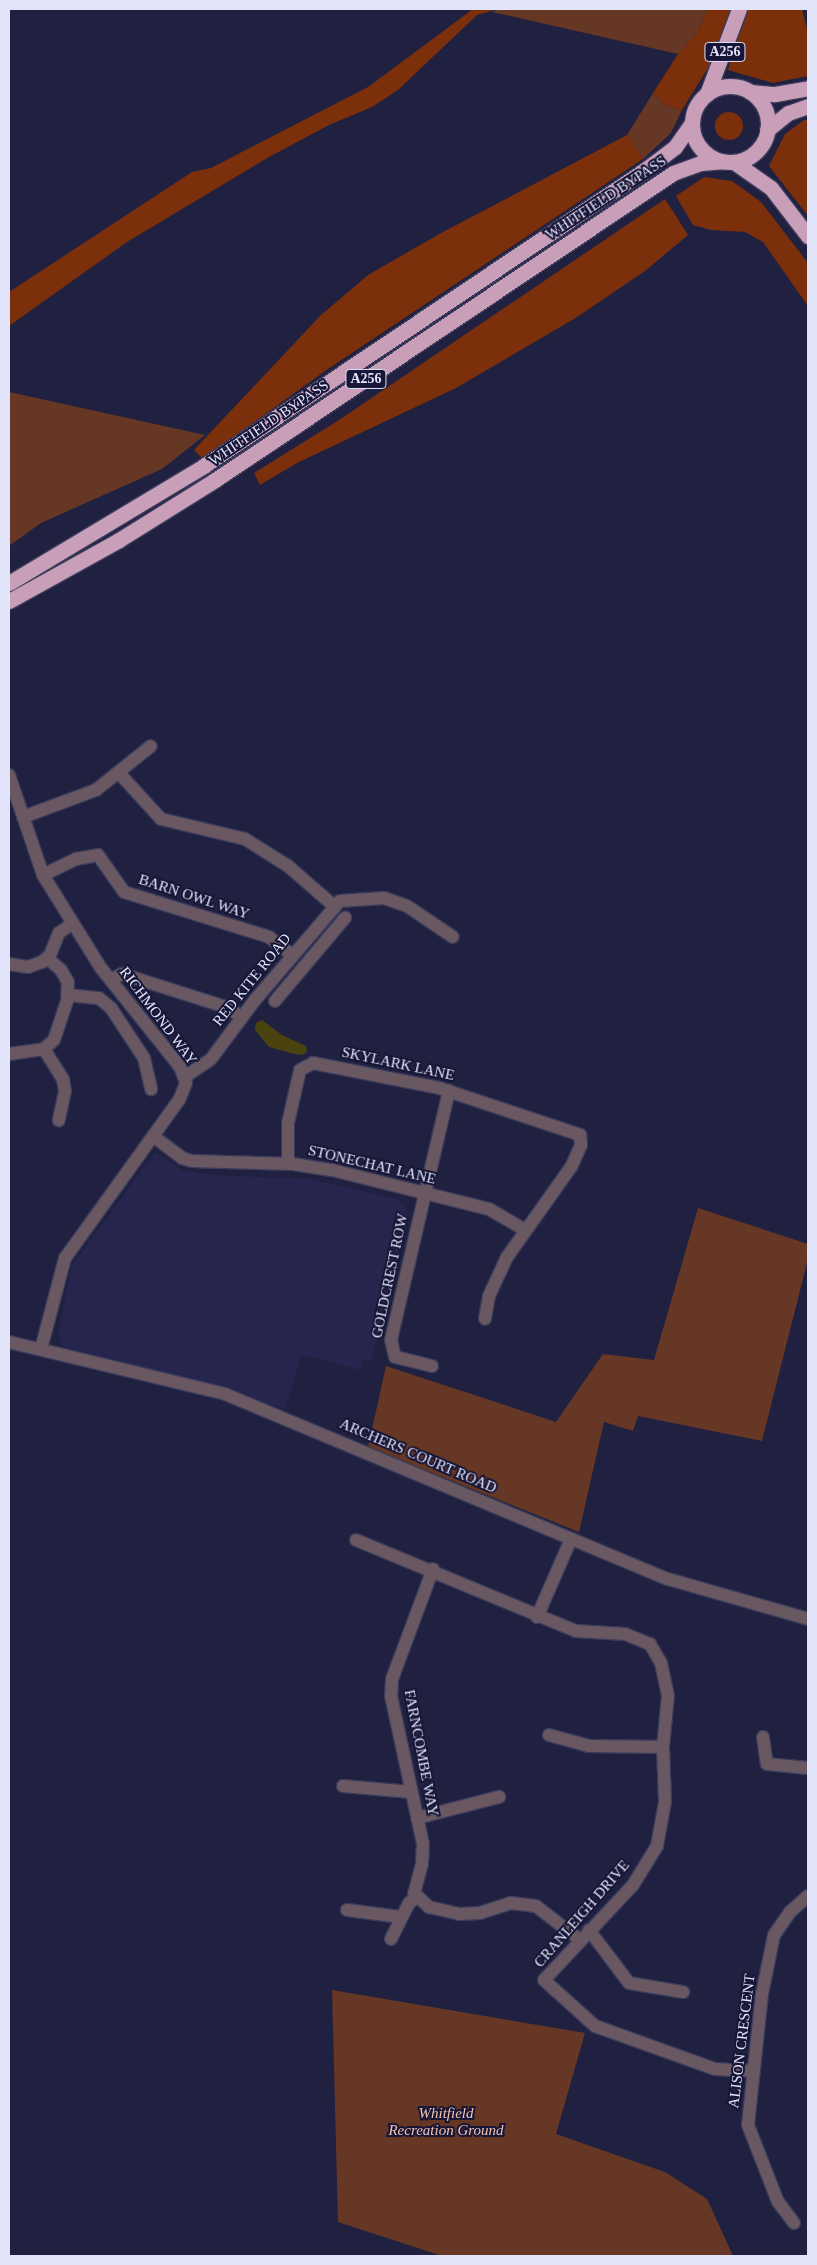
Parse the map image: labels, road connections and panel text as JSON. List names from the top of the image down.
{
  "streets": {
    "highway": ["A256", "WHITFIELD BYPASS"],
    "street": [
      "BARN OWL WAY",
      "RED KITE ROAD",
      "RICHMOND WAY",
      "SKYLARK LANE",
      "STONECHAT LANE",
      "GOLDCREST ROW",
      "ARCHERS COURT ROAD",
      "FARNCOMBE WAY",
      "CRANLEIGH DRIVE",
      "ALISON CRESCENT"
    ]
  },
  "crossings": [
    ["A256", "WHITFIELD BYPASS"],
    ["BARN OWL WAY", "RED KITE ROAD"],
    ["BARN OWL WAY", "RICHMOND WAY"],
    ["RED KITE ROAD", "RICHMOND WAY"],
    ["RICHMOND WAY", "STONECHAT LANE"],
    ["RICHMOND WAY", "ARCHERS COURT ROAD"],
    ["SKYLARK LANE", "STONECHAT LANE"],
    ["SKYLARK LANE", "GOLDCREST ROW"],
    ["STONECHAT LANE", "GOLDCREST ROW"],
    ["FARNCOMBE WAY", "CRANLEIGH DRIVE"],
    ["CRANLEIGH DRIVE", "ALISON CRESCENT"]
  ],
  "parks": ["Whitfield Recreation Ground"]
}
